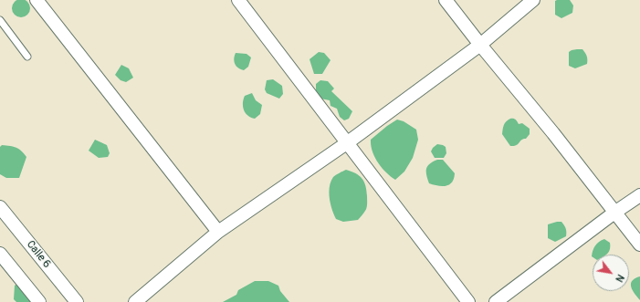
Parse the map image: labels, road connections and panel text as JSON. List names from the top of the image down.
{
  "streets": {
    "street": ["Calle 6"]
  },
  "north": "bottom right"
}
